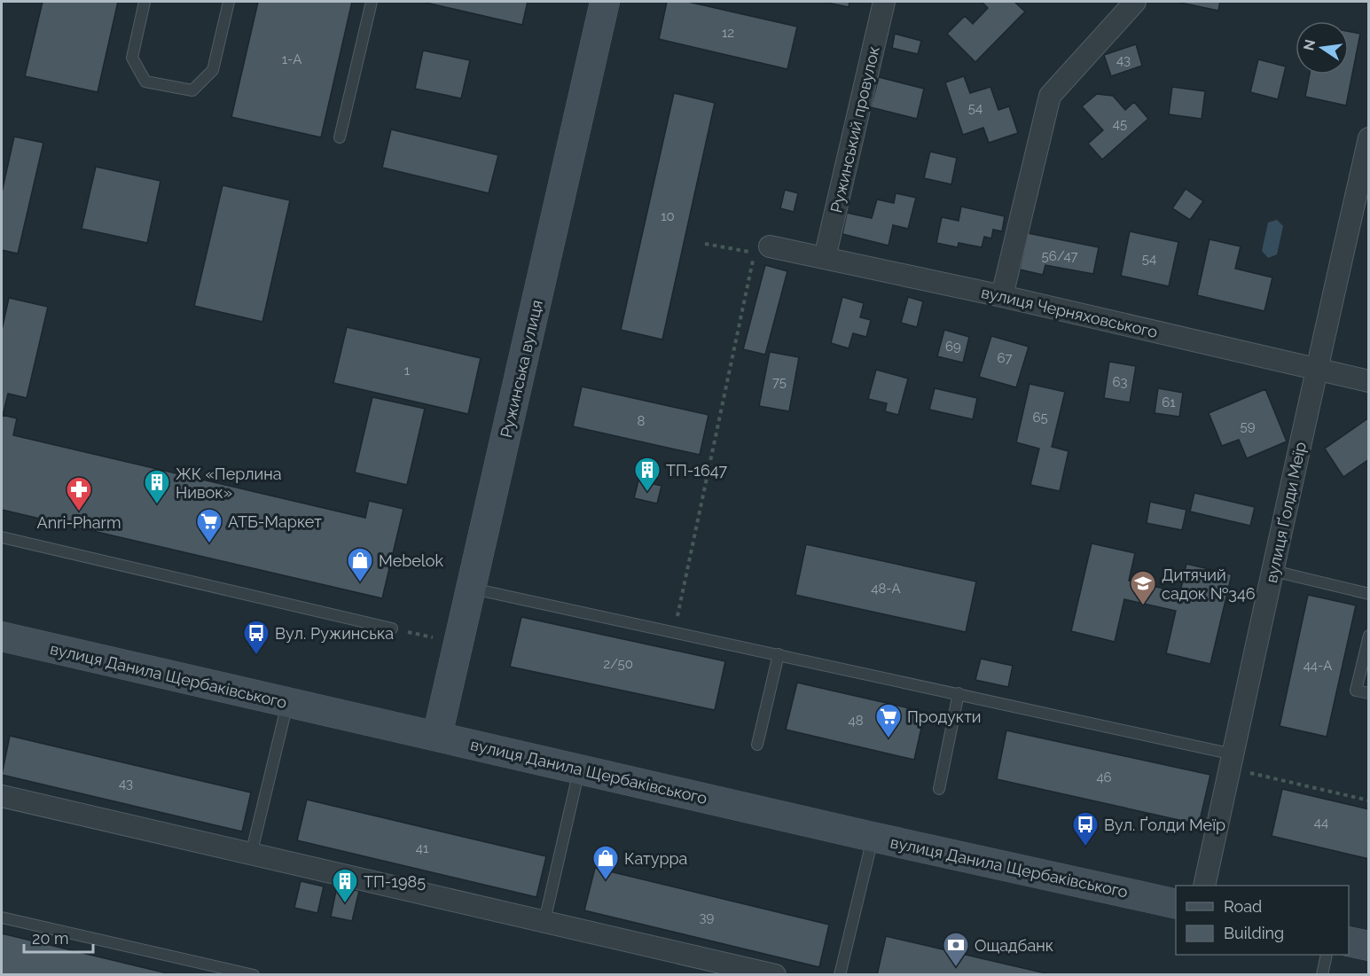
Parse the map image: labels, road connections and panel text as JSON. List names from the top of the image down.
{
  "streets": {
    "main road": ["Ружинська вулиця", "вулиця Данила Щербаківського"],
    "street": ["Ружинський провулок", "вулиця Черняховського", "вулиця Ґолди Меїр"]
  },
  "crossings": [
    ["Ружинський провулок", "вулиця Черняховського"],
    ["вулиця Черняховського", "вулиця Ґолди Меїр"],
    ["Ружинська вулиця", "вулиця Данила Щербаківського"]
  ],
  "places": {
    "building": ["ТП-1647", "ЖК «Перлина Нивок»", "ТП-1985"],
    "pharmacy": ["Anri-Pharm"],
    "supermarket": ["АТБ-Маркет", "Продукти"],
    "shop": ["Mebelok", "Катурра"],
    "school or university": ["Дитячий садок №346"],
    "bus stop": ["Вул. Ружинська", "Вул. Ґолди Меїр"],
    "bank": ["Ощадбанк"]
  },
  "house_numbers": [
    "12",
    "1-А",
    "43",
    "54",
    "45",
    "10",
    "56/47",
    "54",
    "69",
    "67",
    "1",
    "75",
    "63",
    "61",
    "65",
    "8",
    "59",
    "48-А",
    "2/50",
    "44-А",
    "48",
    "46",
    "43",
    "44",
    "41",
    "39"
  ],
  "legend": ["Road", "Building"],
  "scale_bar": "20 m",
  "north": "left"
}
